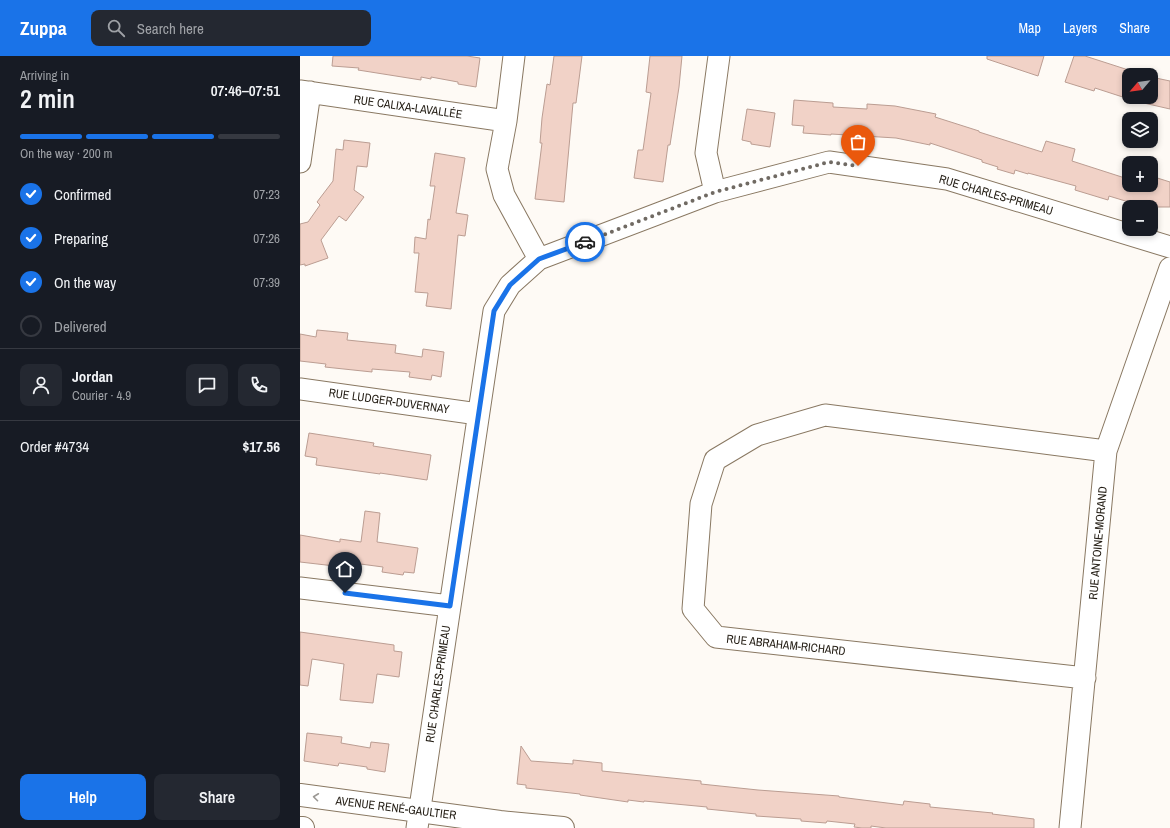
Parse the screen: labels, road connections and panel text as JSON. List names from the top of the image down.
{
  "streets": {
    "street": [
      "RUE CALIXA-LAVALLÉE",
      "RUE CHARLES-PRIMEAU",
      "RUE LUDGER-DUVERNAY",
      "RUE ANTOINE-MORAND",
      "RUE ABRAHAM-RICHARD",
      "AVENUE RENÉ-GAULTIER"
    ]
  },
  "crossings": [
    ["RUE CHARLES-PRIMEAU", "RUE LUDGER-DUVERNAY"],
    ["RUE CHARLES-PRIMEAU", "AVENUE RENÉ-GAULTIER"],
    ["RUE ANTOINE-MORAND", "RUE ABRAHAM-RICHARD"]
  ],
  "one_way": ["AVENUE RENÉ-GAULTIER"],
  "north": "bottom left",
  "page": {
    "header": "Zuppa",
    "search": "Search here",
    "nav": ["Map", "Layers", "Share"],
    "heading": ["2 min", "Arriving in", "07:46–07:51"],
    "panel": [
      "Jordan",
      "Courier · 4.9",
      "Order #4734",
      "$17.56"
    ],
    "map_buttons": ["+", "−"],
    "bar": "On the way · 200 m",
    "list": [
      ["Confirmed", "07:23"],
      ["Preparing", "07:26"],
      ["On the way", "07:39"],
      "Delivered"
    ],
    "buttons": ["Help", "Share"]
  }
}
